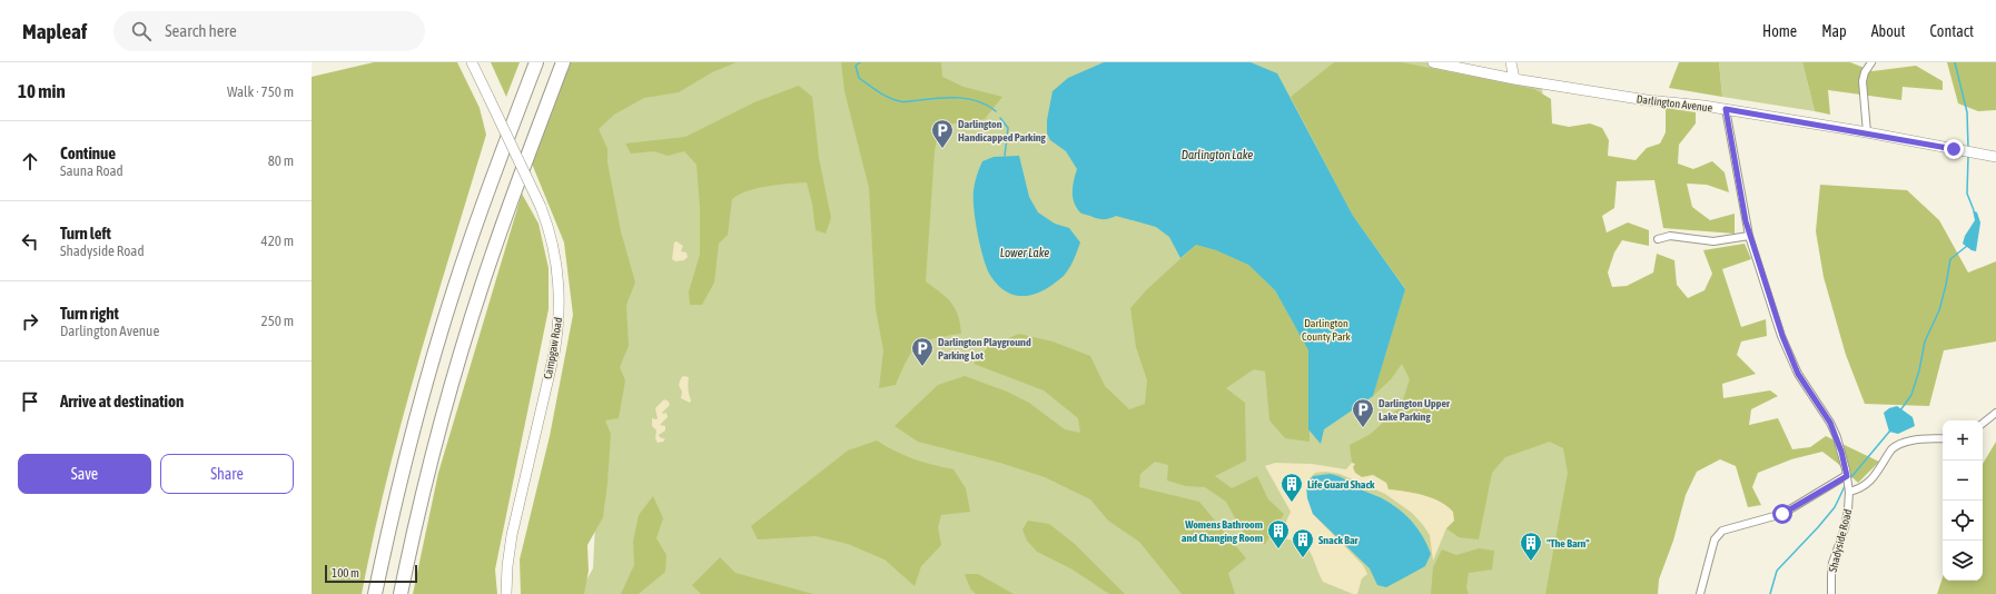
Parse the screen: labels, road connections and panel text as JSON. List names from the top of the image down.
{
  "streets": {
    "main road": ["Darlington Avenue", "Campgaw Road"],
    "street": ["Shadyside Road"]
  },
  "crossings": [
    ["Darlington Avenue", "Shadyside Road"]
  ],
  "water": ["Darlington Lake", "Lower Lake"],
  "parks": ["Darlington County Park"],
  "places": {
    "parking": ["Darlington Handicapped Parking", "Darlington Playground Parking Lot", "Darlington Upper Lake Parking"],
    "building": [
      "Life Guard Shack",
      "Womens Bathroom and Changing Room",
      "Snack Bar",
      "\"The Barn\""
    ]
  },
  "scale_bar": "100 m",
  "page": {
    "header": "Mapleaf",
    "search": "Search here",
    "nav": [
      "Home",
      "Map",
      "About",
      "Contact"
    ],
    "heading": ["10 min", "Walk · 750 m"],
    "list": [
      ["Continue", "Sauna Road", "80 m"],
      ["Turn left", "Shadyside Road", "420 m"],
      ["Turn right", "Darlington Avenue", "250 m"],
      "Arrive at destination"
    ],
    "map_buttons": ["+", "−"],
    "buttons": ["Save", "Share"],
    "scale": "100 m"
  }
}
